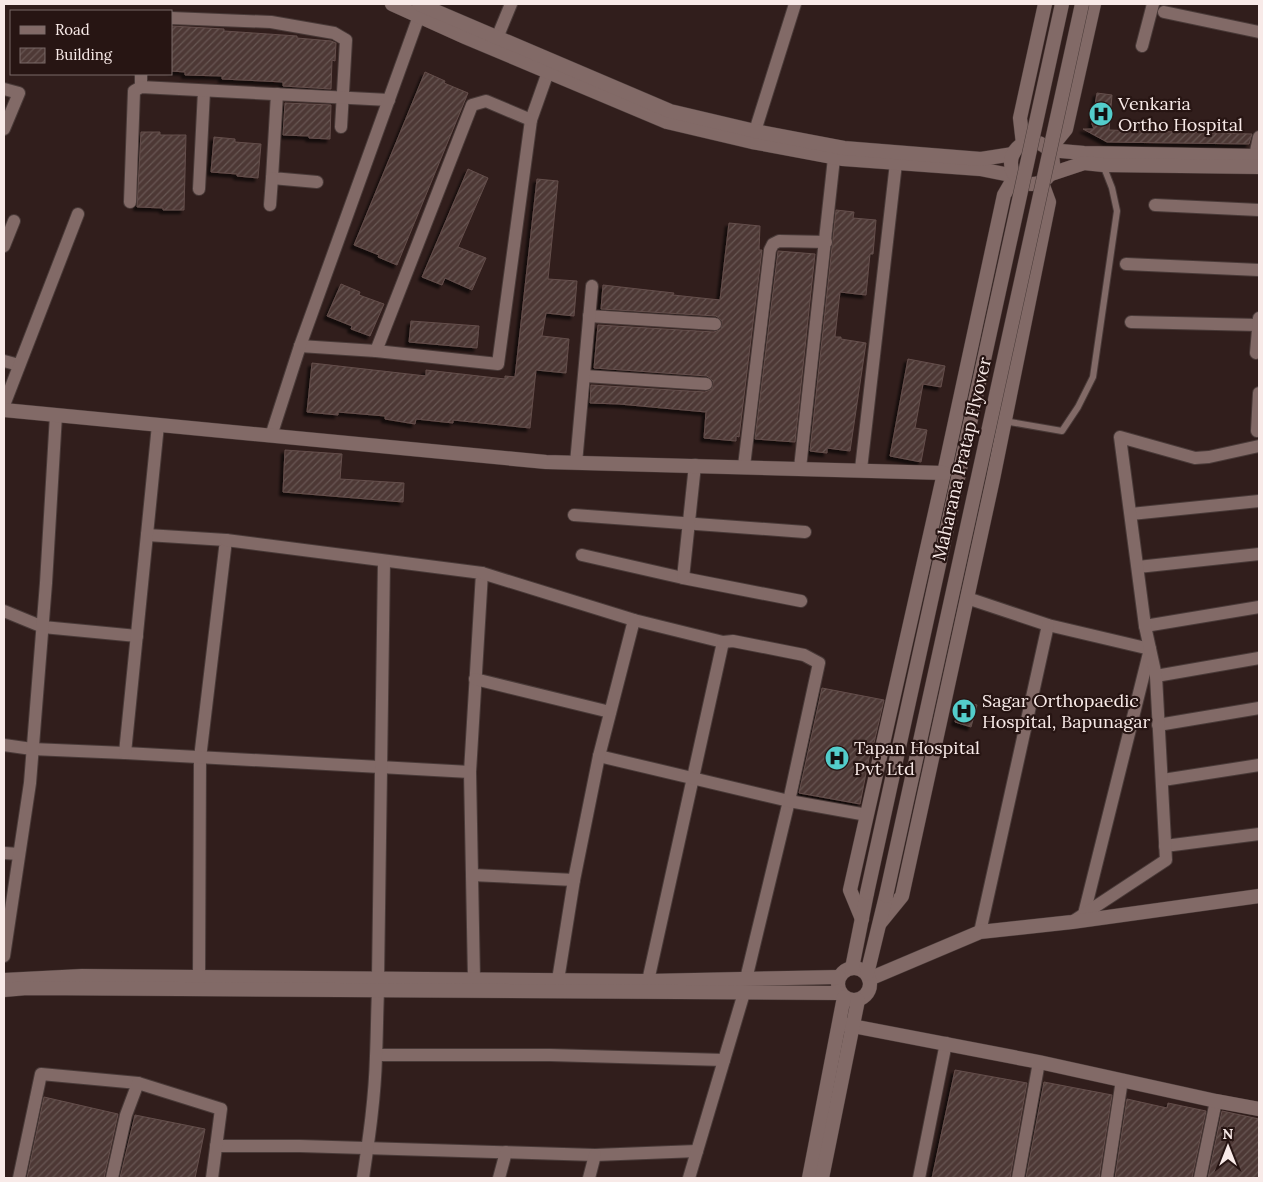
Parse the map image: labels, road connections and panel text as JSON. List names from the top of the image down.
{
  "streets": {
    "street": ["Maharana Pratap Flyover"]
  },
  "places": {
    "hospital": ["Venkaria Ortho Hospital", "Sagar Orthopaedic Hospital, Bapunagar", "Tapan Hospital Pvt Ltd"]
  },
  "legend": ["Road", "Building"],
  "north": "top"
}
